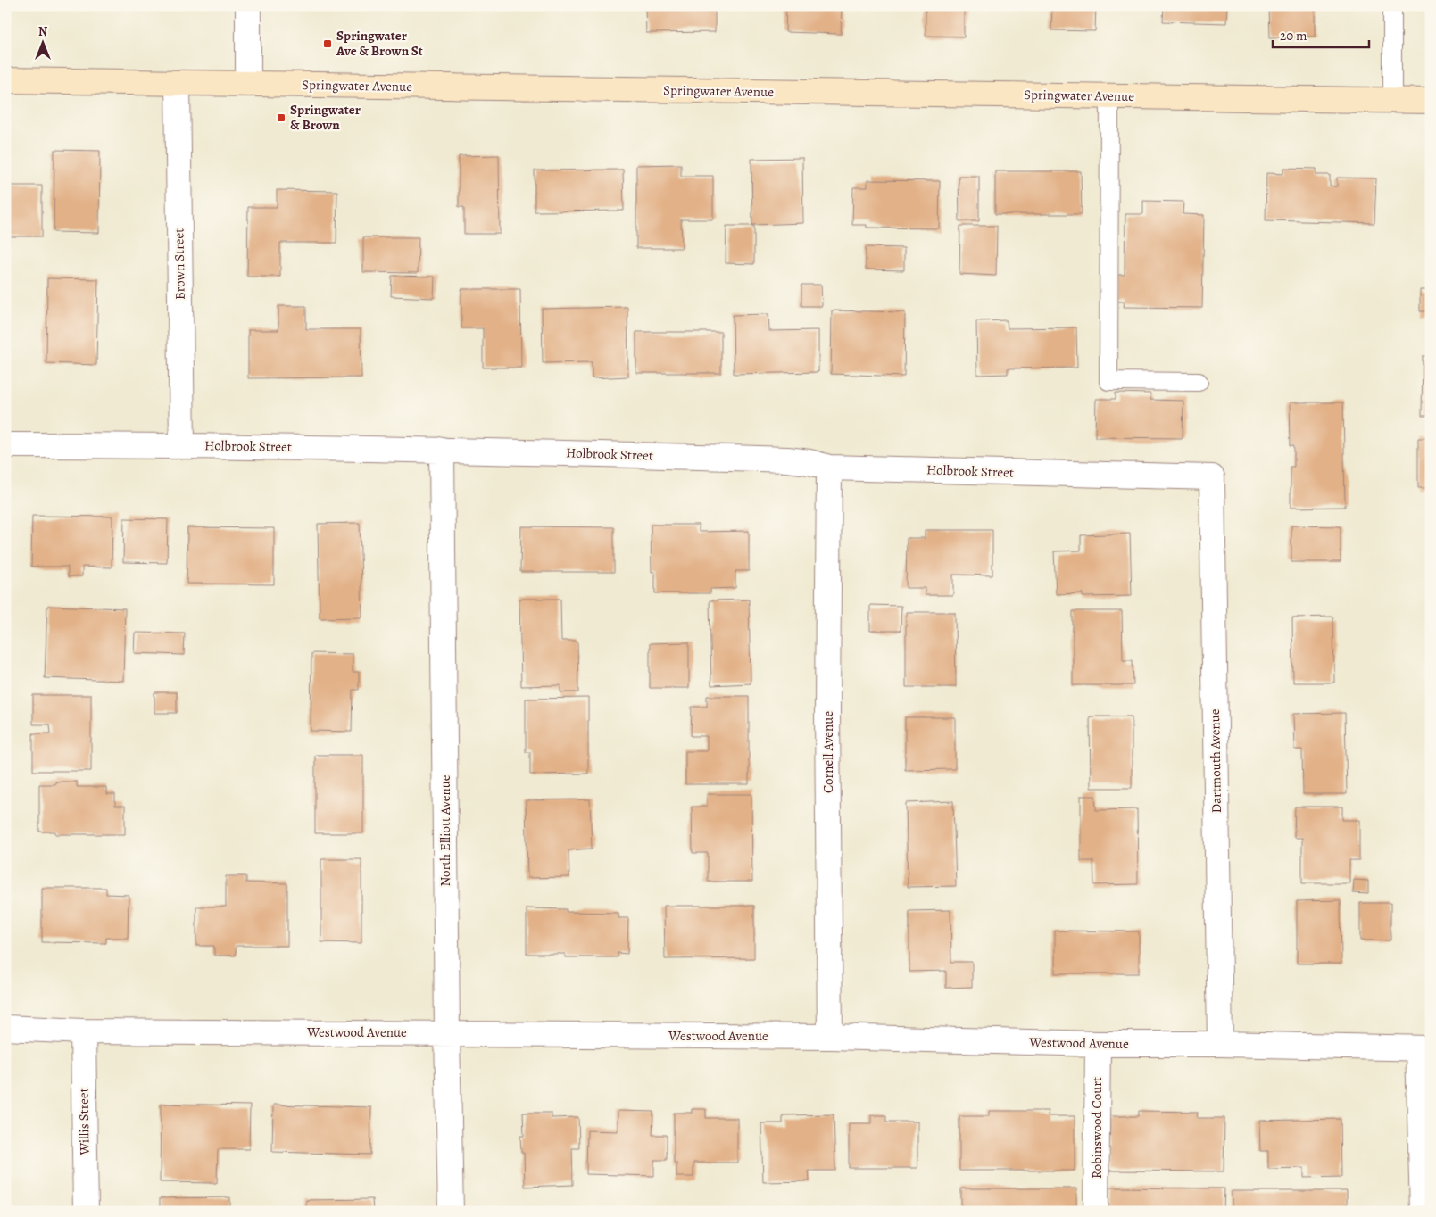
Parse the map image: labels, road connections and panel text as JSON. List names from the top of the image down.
{
  "streets": {
    "street": [
      "Springwater Avenue",
      "Brown Street",
      "Holbrook Street",
      "Cornell Avenue",
      "Dartmouth Avenue",
      "North Elliott Avenue",
      "Westwood Avenue",
      "Willis Street",
      "Robinswood Court"
    ]
  },
  "crossings": [
    ["Springwater Avenue", "Brown Street"],
    ["Brown Street", "Holbrook Street"],
    ["Holbrook Street", "Cornell Avenue"],
    ["Holbrook Street", "Dartmouth Avenue"],
    ["Holbrook Street", "North Elliott Avenue"],
    ["Cornell Avenue", "Westwood Avenue"],
    ["Dartmouth Avenue", "Westwood Avenue"],
    ["North Elliott Avenue", "Westwood Avenue"],
    ["Westwood Avenue", "Willis Street"],
    ["Westwood Avenue", "Robinswood Court"]
  ],
  "places": {
    "transit": ["Springwater Ave & Brown St", "Springwater & Brown"]
  },
  "scale_bar": "20 m",
  "north": "top"
}
